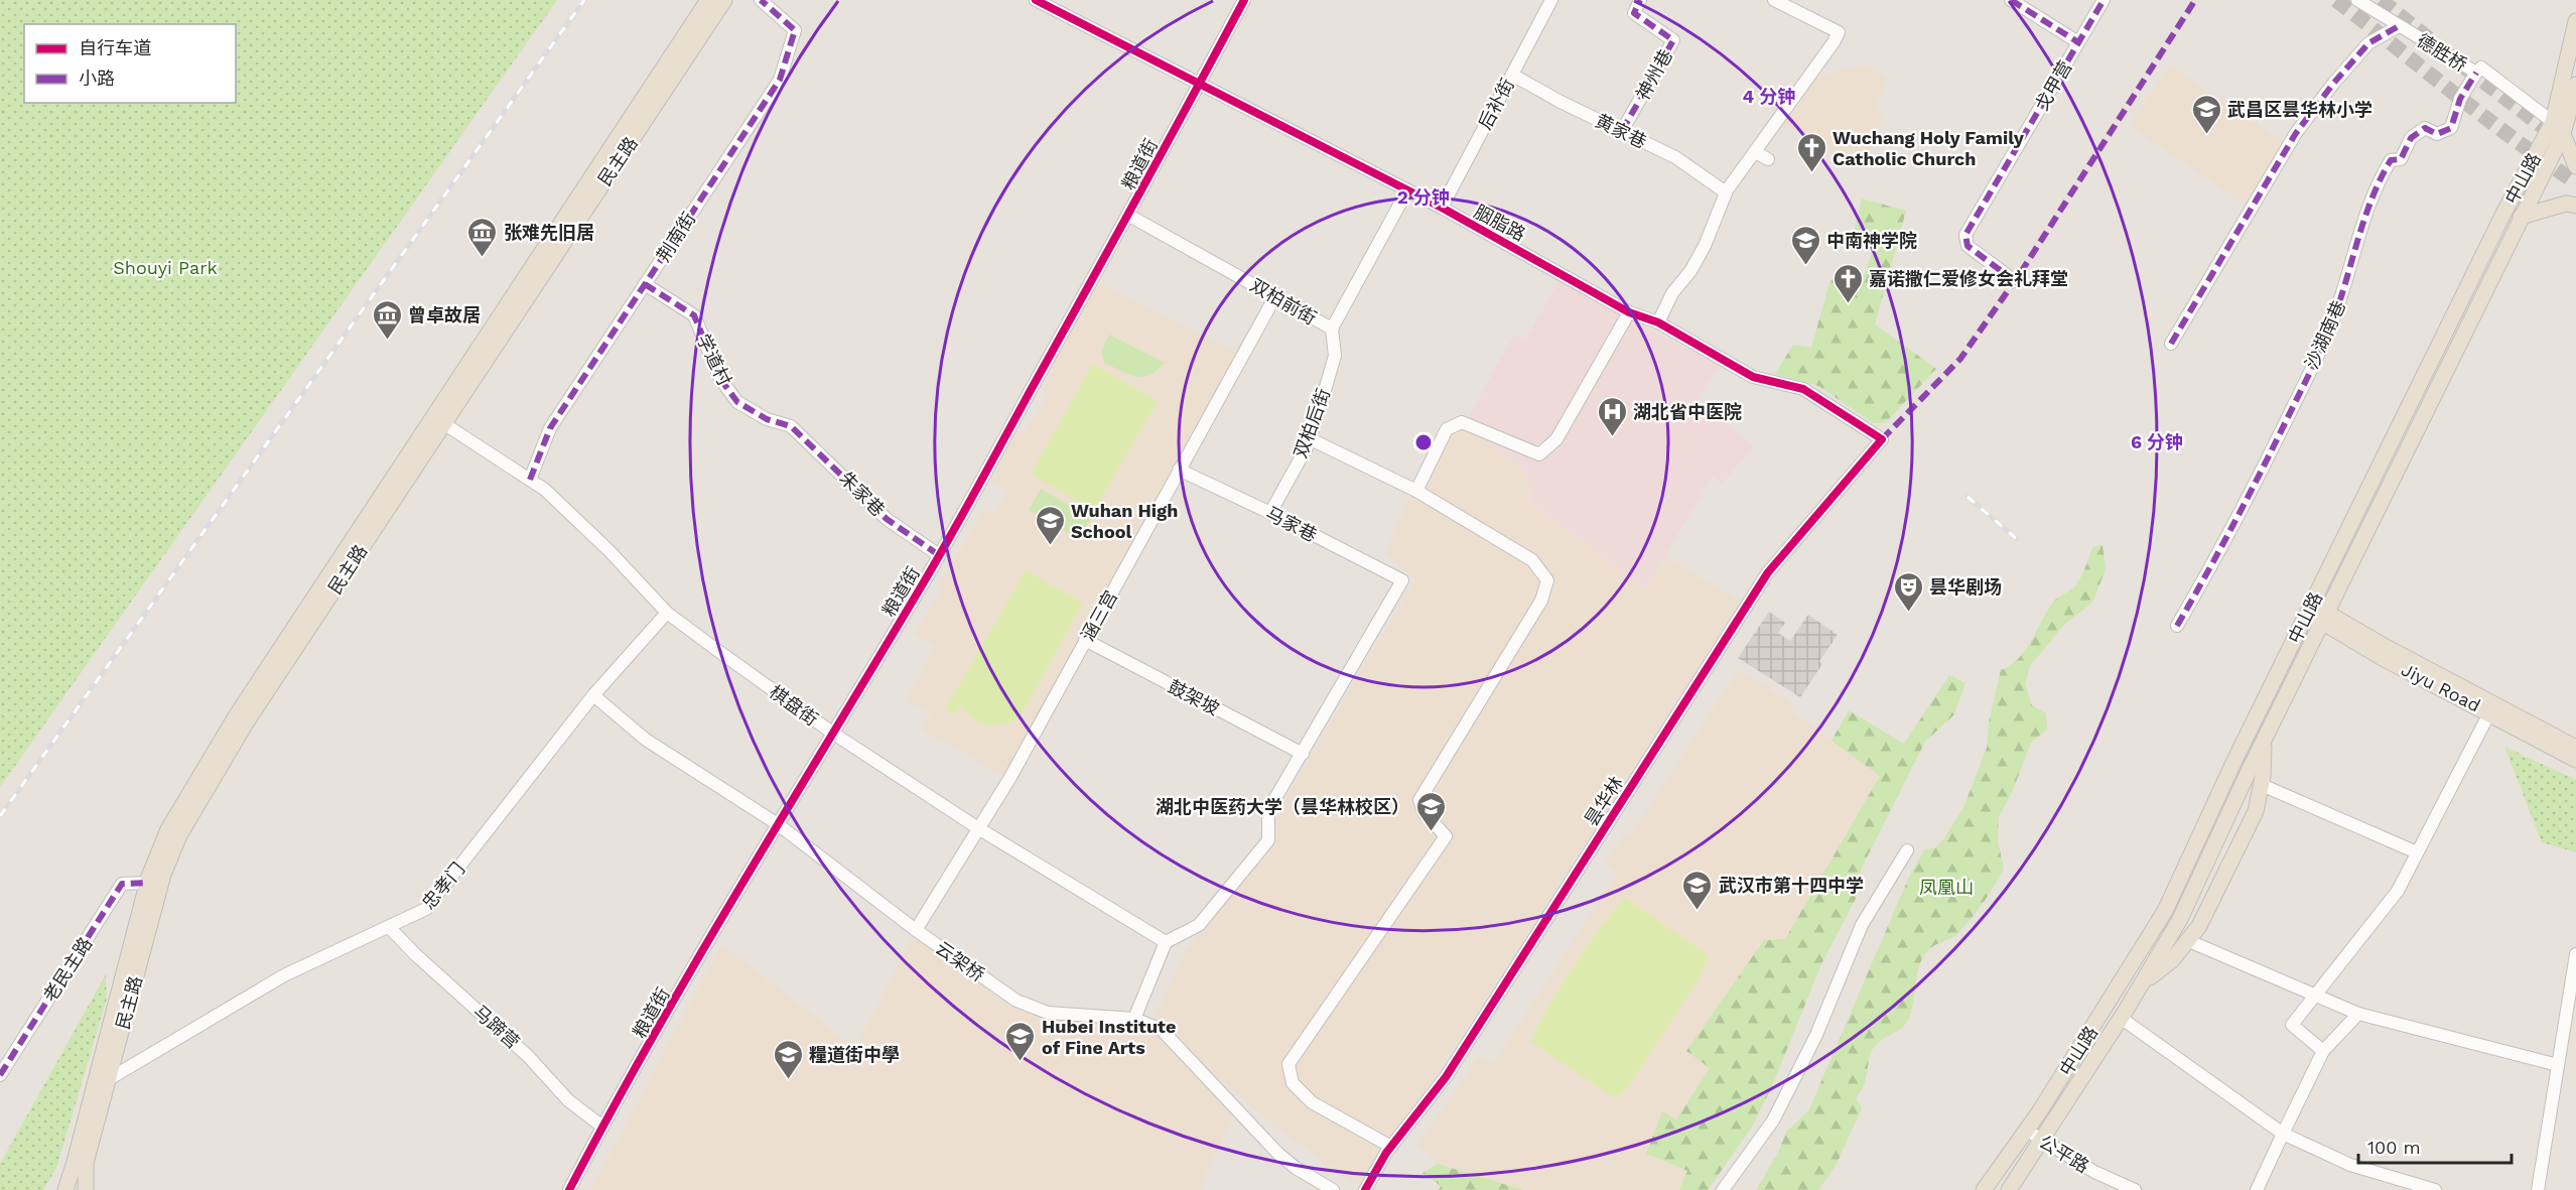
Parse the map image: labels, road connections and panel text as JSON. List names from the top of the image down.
{
  "streets": {
    "main road": ["民主路", "中山路", "Jiyu Road"],
    "street": [
      "德胜桥",
      "神州巷",
      "戈甲营",
      "后补街",
      "黄家巷",
      "粮道街",
      "胭脂路",
      "荆南街",
      "双柏前街",
      "沙湖南巷",
      "学道村",
      "双柏后街",
      "朱家巷",
      "马家巷",
      "涵三宫",
      "鼓架坡",
      "棋盘街",
      "昙华林",
      "忠孝门",
      "云架桥",
      "老民主路",
      "马蹄营",
      "公平路"
    ]
  },
  "crossings": [
    ["德胜桥", "中山路"],
    ["德胜桥", "沙湖南巷"],
    ["神州巷", "黄家巷"],
    ["后补街", "黄家巷"],
    ["后补街", "胭脂路"],
    ["民主路", "棋盘街"],
    ["民主路", "忠孝门"],
    ["民主路", "老民主路"],
    ["粮道街", "胭脂路"],
    ["粮道街", "双柏前街"],
    ["粮道街", "朱家巷"],
    ["粮道街", "棋盘街"],
    ["粮道街", "云架桥"],
    ["粮道街", "马蹄营"],
    ["中山路", "Jiyu Road"],
    ["中山路", "公平路"],
    ["胭脂路", "双柏前街"],
    ["胭脂路", "昙华林"],
    ["荆南街", "学道村"],
    ["荆南街", "棋盘街"],
    ["双柏前街", "双柏后街"],
    ["双柏前街", "涵三宫"],
    ["学道村", "朱家巷"],
    ["双柏后街", "马家巷"],
    ["马家巷", "涵三宫"],
    ["马家巷", "鼓架坡"],
    ["涵三宫", "鼓架坡"],
    ["涵三宫", "棋盘街"],
    ["涵三宫", "云架桥"],
    ["棋盘街", "忠孝门"],
    ["忠孝门", "云架桥"],
    ["忠孝门", "马蹄营"]
  ],
  "parks": ["Shouyi Park", "凤凰山"],
  "places": {
    "school or university": [
      "武昌区昙华林小学",
      "中南神学院",
      "Wuhan High School",
      "湖北中医药大学（昙华林校区）",
      "武汉市第十四中学",
      "Hubei Institute of Fine Arts",
      "糧道街中學"
    ],
    "church": ["Wuchang Holy Family Catholic Church", "嘉诺撒仁爱修女会礼拜堂"],
    "museum": ["张难先旧居", "曾卓故居"],
    "hospital": ["湖北省中医院"],
    "theatre": ["昙华剧场"]
  },
  "legend": ["自行车道", "小路"],
  "scale_bar": "100 m",
  "rings": ["4 分钟", "2 分钟", "6 分钟"]
}
